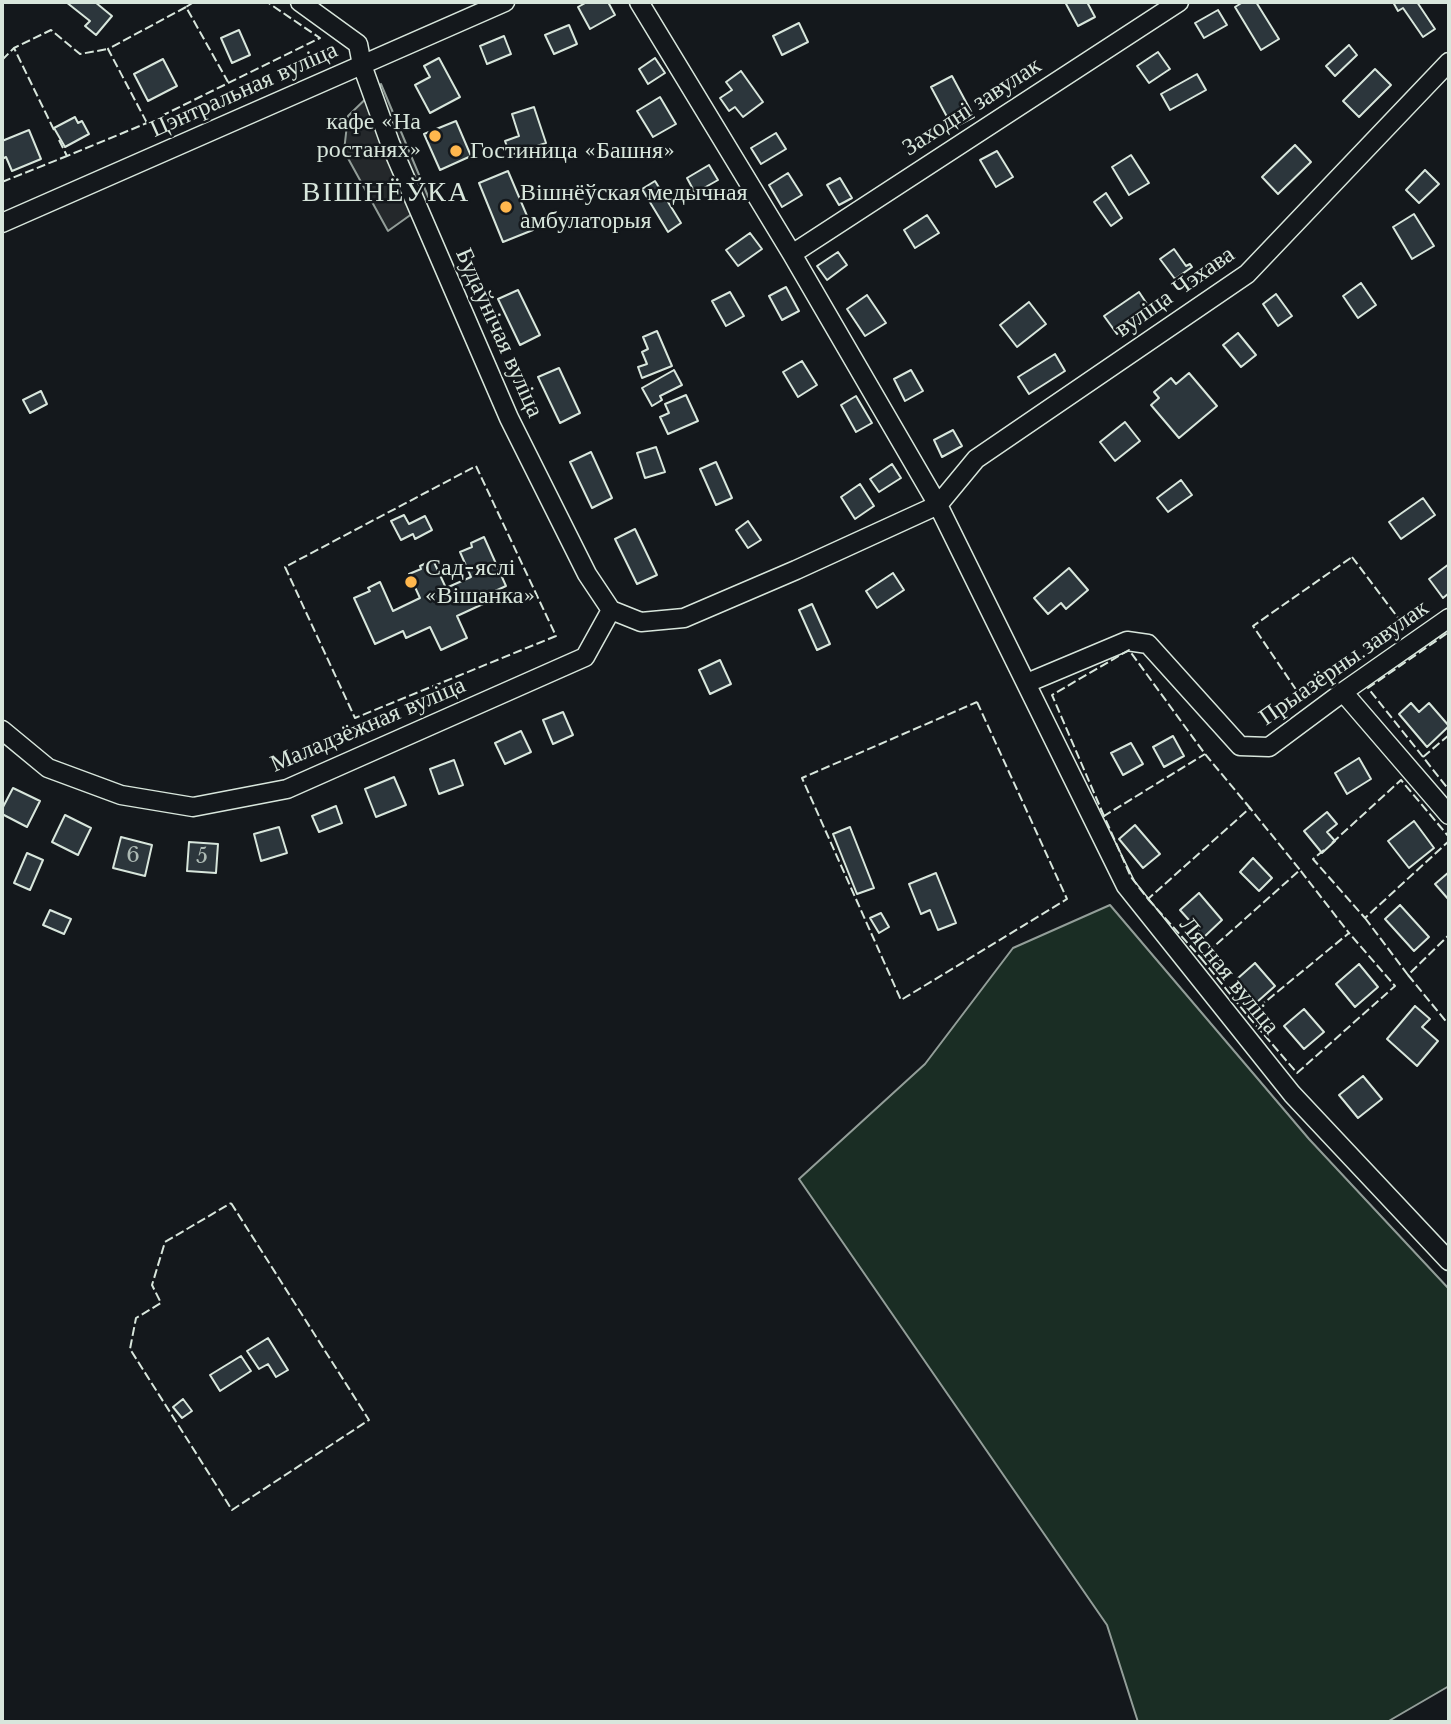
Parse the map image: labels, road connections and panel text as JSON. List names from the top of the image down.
{
  "streets": {
    "street": [
      "Цэнтральная вуліца",
      "Заходні завулак",
      "вуліца Чэхава",
      "Будаўнічая вуліца",
      "Прыазёрны завулак",
      "Маладзёжная вуліца",
      "Лясная вуліца"
    ]
  },
  "crossings": [
    ["Цэнтральная вуліца", "Будаўнічая вуліца"],
    ["вуліца Чэхава", "Будаўнічая вуліца"],
    ["вуліца Чэхава", "Маладзёжная вуліца"],
    ["Будаўнічая вуліца", "Маладзёжная вуліца"],
    ["Прыазёрны завулак", "Лясная вуліца"]
  ],
  "districts": ["ВІШНЁЎКА"],
  "places": [
    "кафе «На ростанях»",
    "Гостиница «Башня»",
    "Вішнёўская медычная амбулаторыя",
    "Сад-яслі «Вішанка»"
  ],
  "house_numbers": ["6", "5"]
}
